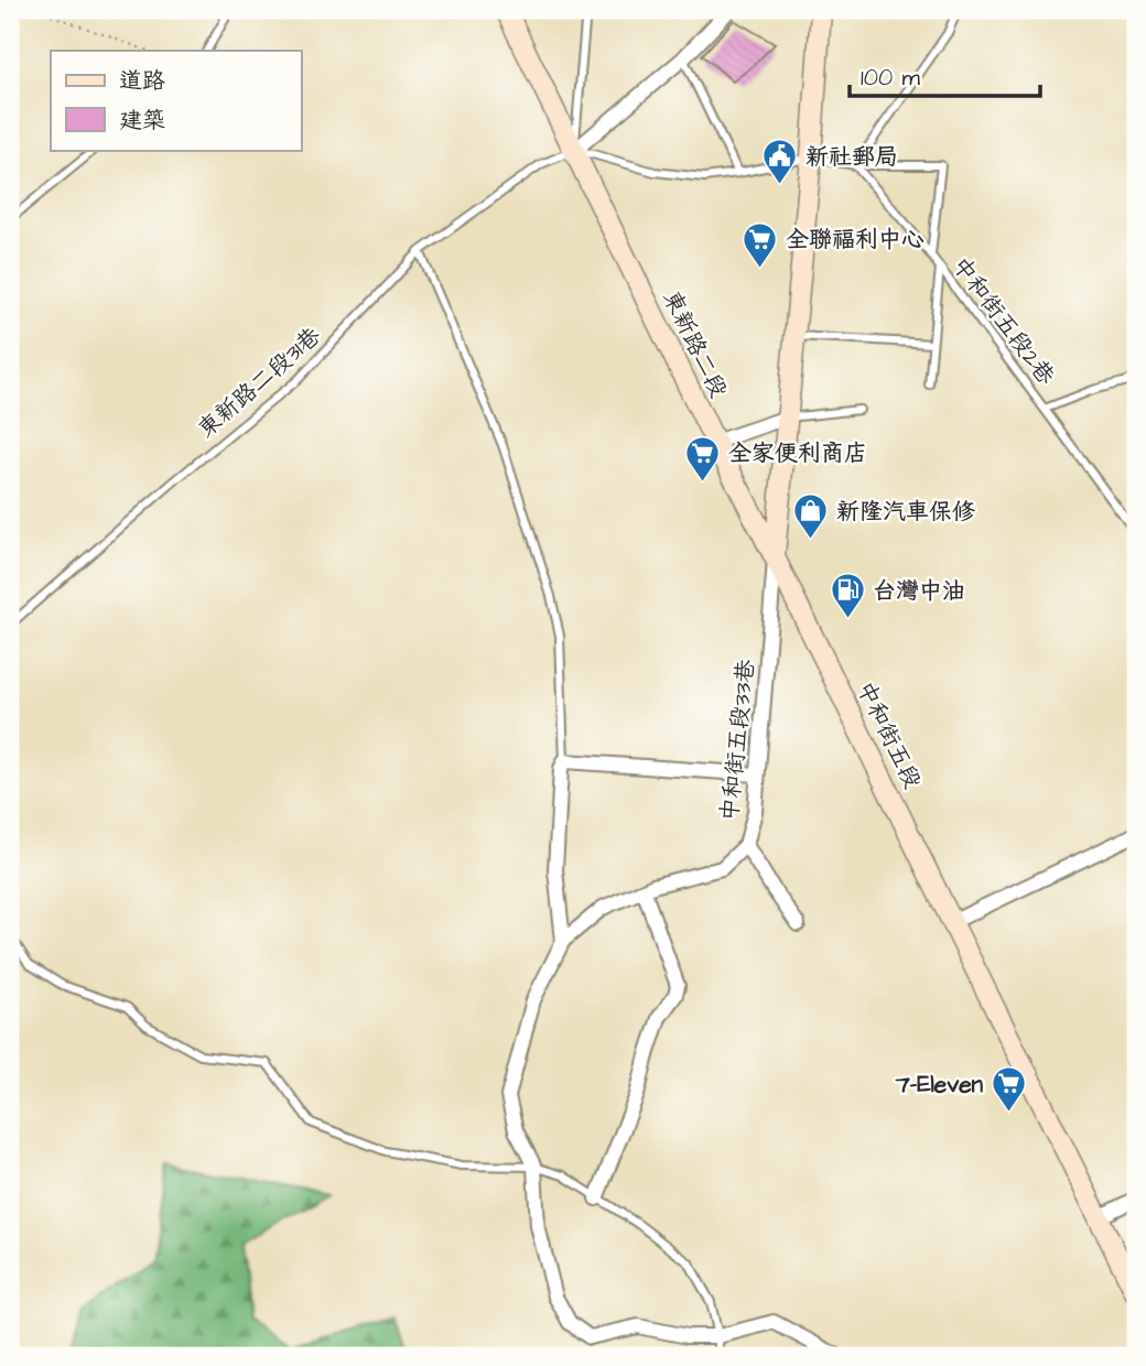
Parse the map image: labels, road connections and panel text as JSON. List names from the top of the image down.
{
  "streets": {
    "main road": ["東新路二段", "中和街五段"],
    "street": ["中和街五段33巷"],
    "lane": ["中和街五段2巷", "東新路二段31巷"]
  },
  "crossings": [
    ["東新路二段", "東新路二段31巷"],
    ["東新路二段", "中和街五段"],
    ["東新路二段", "中和街五段33巷"],
    ["中和街五段", "中和街五段33巷"]
  ],
  "places": {
    "public building": ["新社郵局"],
    "supermarket": ["全聯福利中心", "全家便利商店", "7-Eleven"],
    "shop": ["新隆汽車保修"],
    "fuel station": ["台灣中油"]
  },
  "legend": ["道路", "建築"],
  "scale_bar": "100 m"
}
